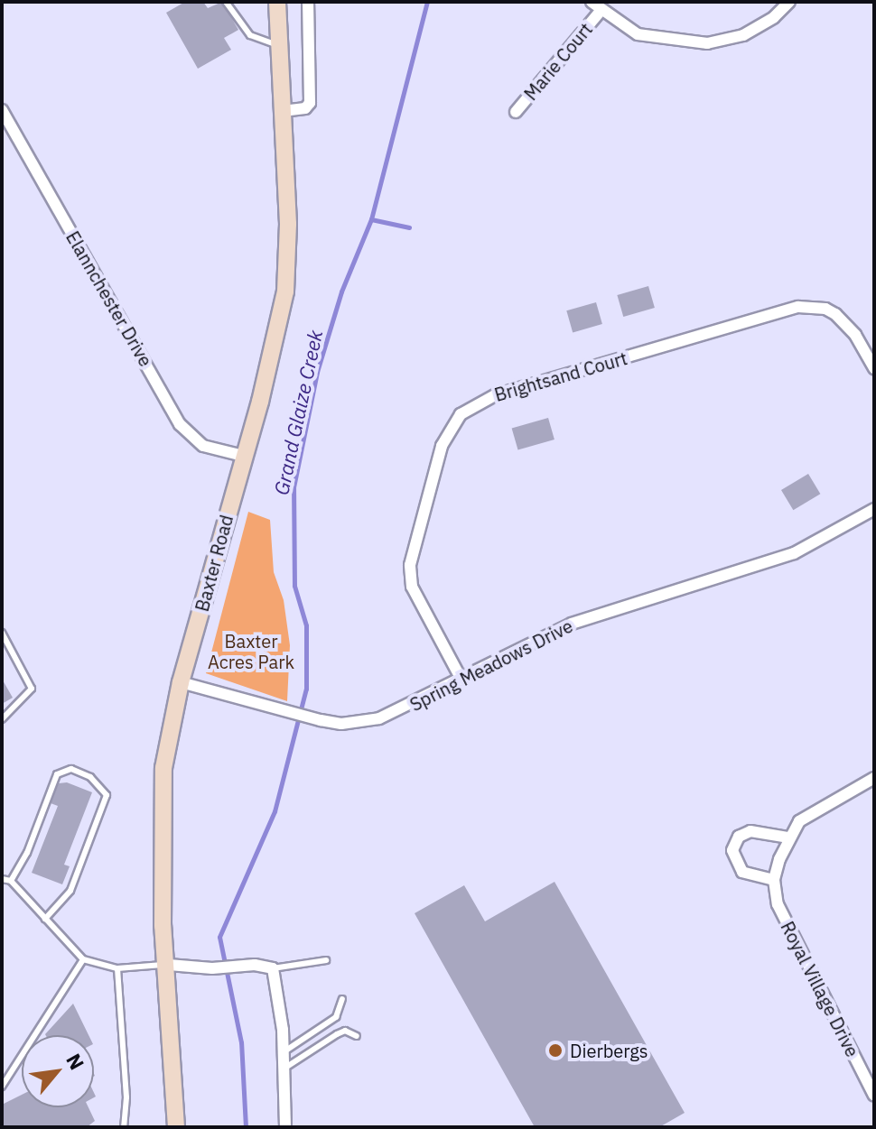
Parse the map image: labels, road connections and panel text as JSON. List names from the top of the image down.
{
  "streets": {
    "main road": ["Baxter Road"],
    "street": [
      "Marie Court",
      "Elannchester Drive",
      "Brightsand Court",
      "Spring Meadows Drive",
      "Royal Village Drive"
    ]
  },
  "crossings": [
    ["Elannchester Drive", "Baxter Road"],
    ["Brightsand Court", "Spring Meadows Drive"],
    ["Baxter Road", "Spring Meadows Drive"]
  ],
  "water": ["Grand Glaize Creek"],
  "parks": ["Baxter Acres Park"],
  "places": ["Dierbergs"],
  "north": "top right"
}
